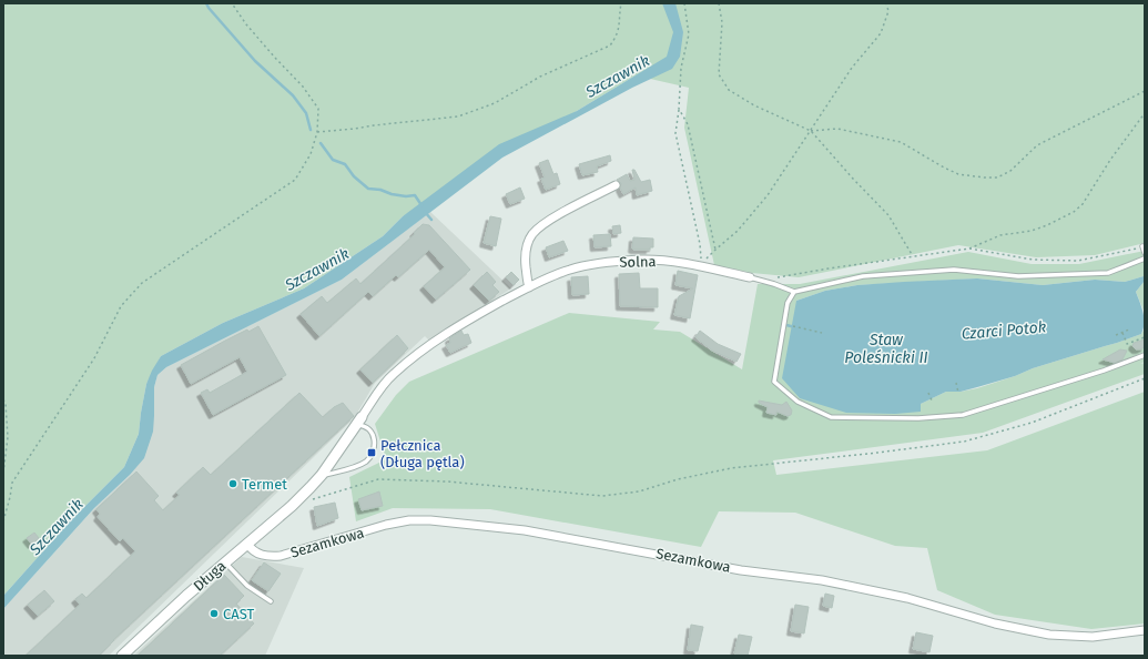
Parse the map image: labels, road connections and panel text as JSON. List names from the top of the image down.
{
  "streets": {
    "street": ["Solna", "Sezamkowa", "Długa"]
  },
  "crossings": [
    ["Solna", "Długa"],
    ["Sezamkowa", "Długa"]
  ],
  "water": ["Szczawnik", "Czarci Potok", "Staw Poleśnicki II"],
  "places": {
    "transit": ["Pełcznica (Długa pętla)"],
    "other": ["Termet", "CAST"]
  }
}
